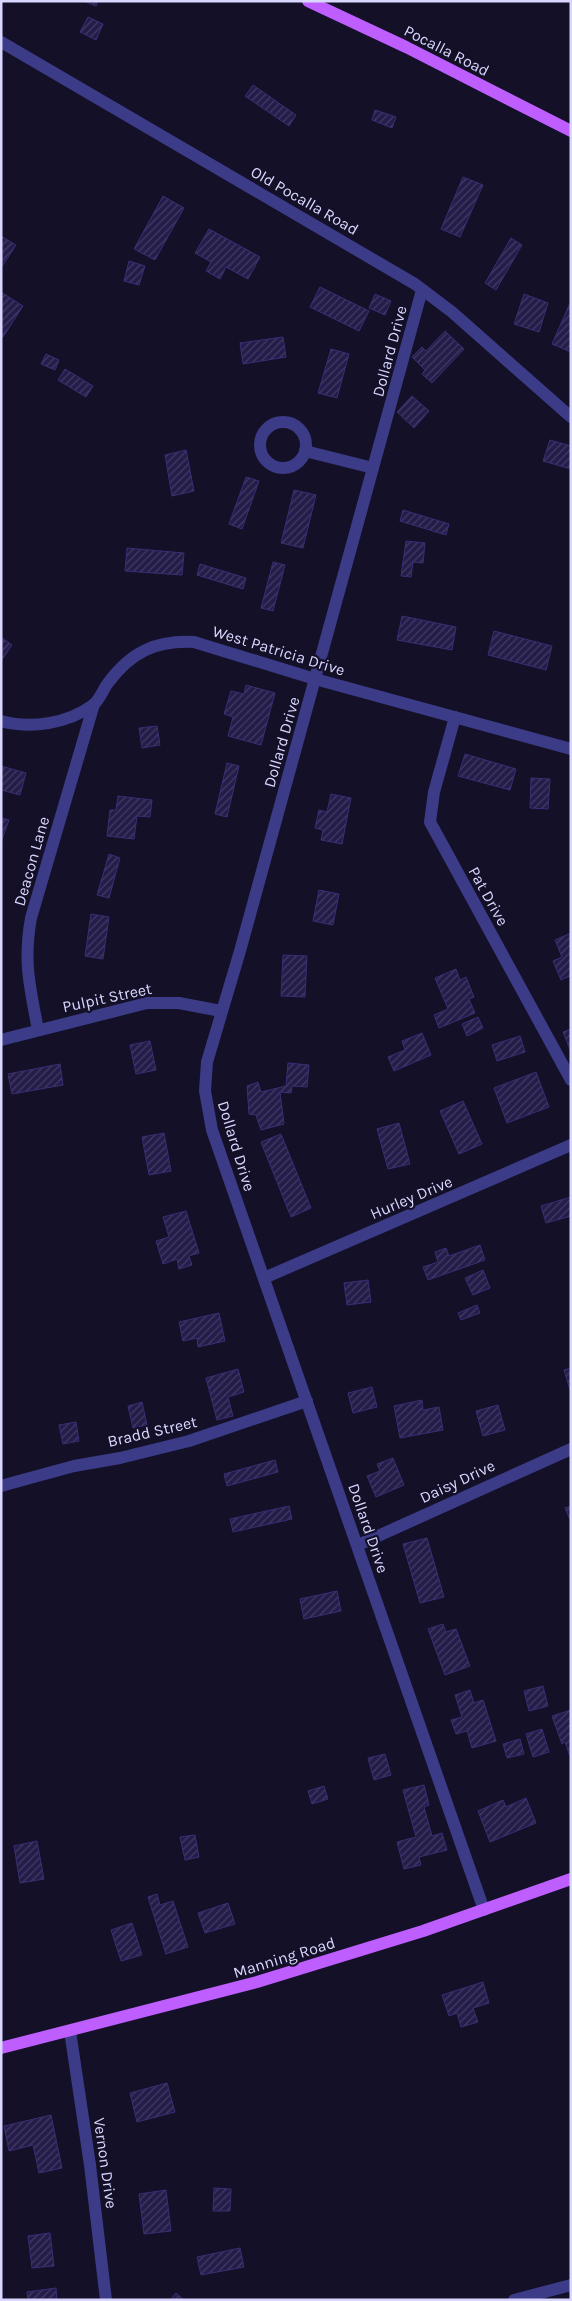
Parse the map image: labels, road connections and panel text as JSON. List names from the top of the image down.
{
  "streets": {
    "main road": ["Pocalla Road", "Manning Road"],
    "street": [
      "Old Pocalla Road",
      "Dollard Drive",
      "West Patricia Drive",
      "Deacon Lane",
      "Pat Drive",
      "Pulpit Street",
      "Hurley Drive",
      "Bradd Street",
      "Daisy Drive",
      "Vernon Drive"
    ]
  },
  "crossings": [
    ["Old Pocalla Road", "Dollard Drive"],
    ["Dollard Drive", "West Patricia Drive"],
    ["Dollard Drive", "Pulpit Street"],
    ["Dollard Drive", "Hurley Drive"],
    ["Dollard Drive", "Bradd Street"],
    ["Dollard Drive", "Daisy Drive"],
    ["Dollard Drive", "Manning Road"],
    ["West Patricia Drive", "Deacon Lane"],
    ["West Patricia Drive", "Pat Drive"],
    ["Deacon Lane", "Pulpit Street"],
    ["Manning Road", "Vernon Drive"]
  ]
}
